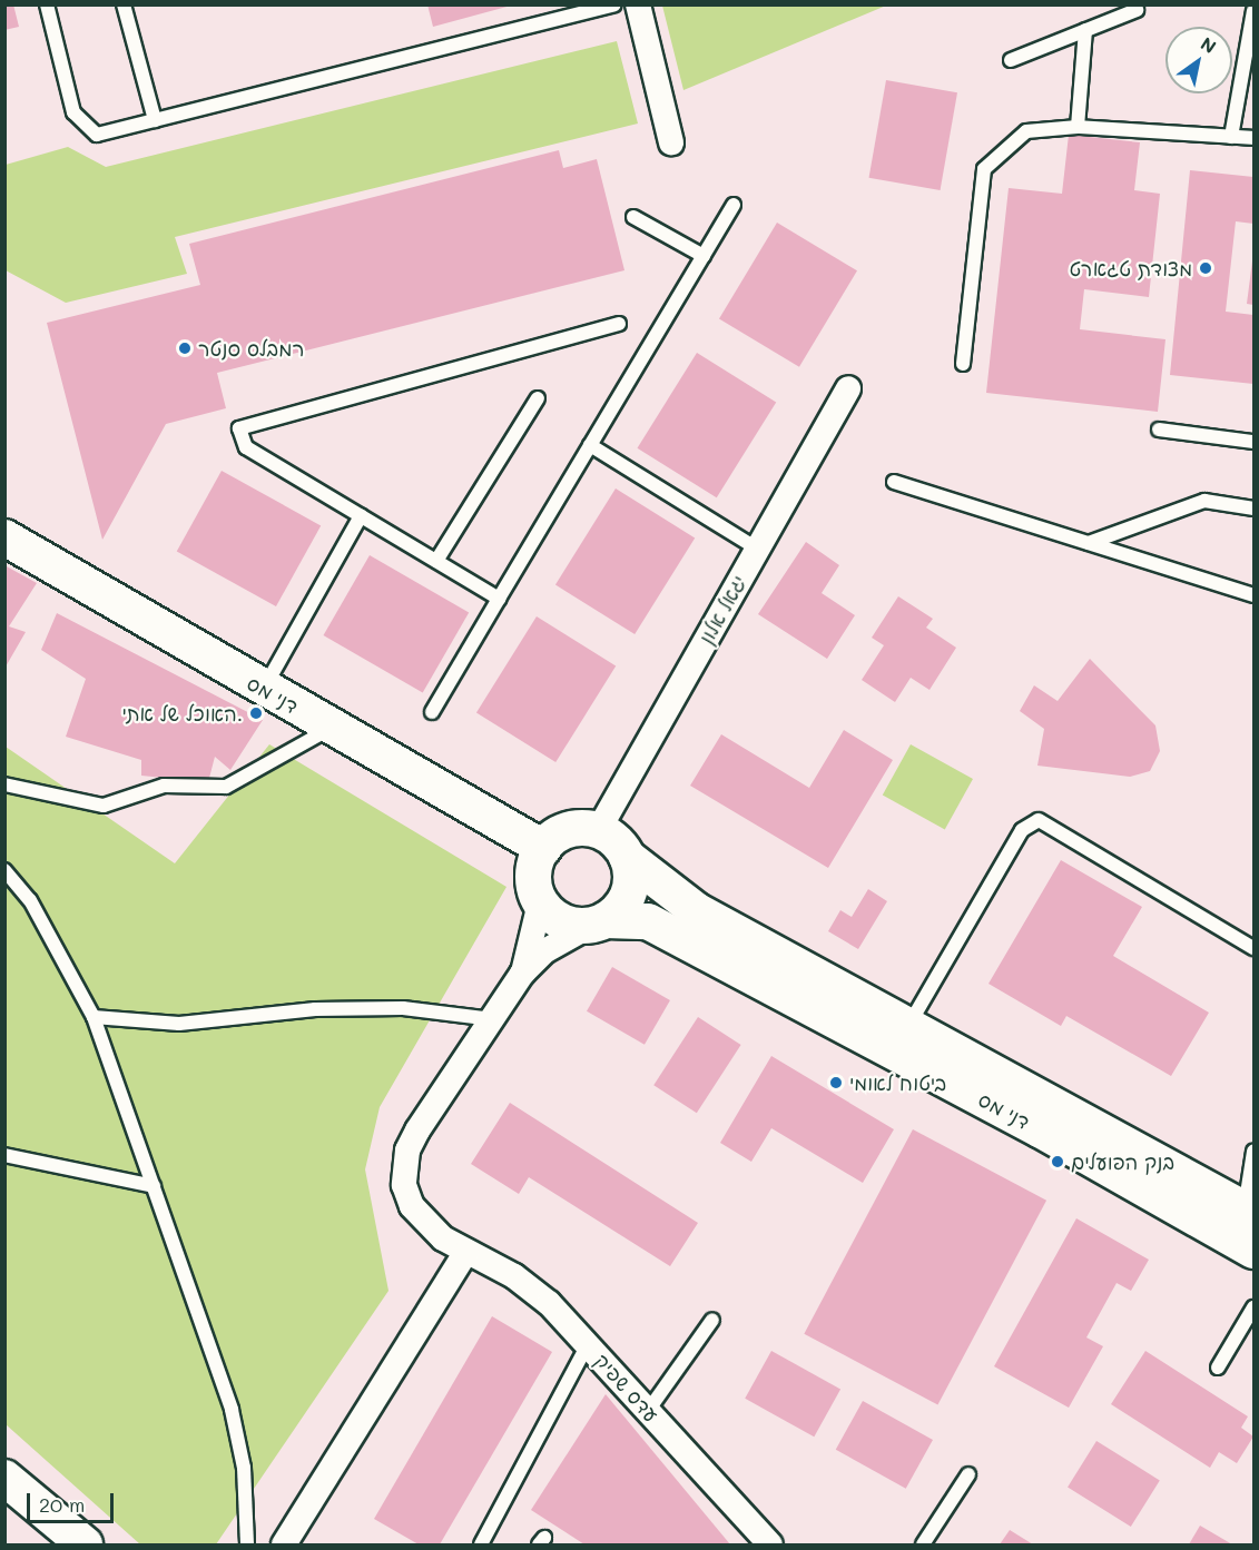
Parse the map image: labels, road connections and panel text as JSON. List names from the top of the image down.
{
  "streets": {
    "street": ["יגאל אלון", "דני מס", "עדס שפיק"]
  },
  "crossings": [
    ["יגאל אלון", "דני מס"]
  ],
  "places": [
    "מצודת טגארט",
    "רמבלס סנטר",
    "האוכל של אתי.",
    "ביטוח לאומי",
    "בנק הפועלים"
  ],
  "scale_bar": "20 m",
  "north": "top right"
}
